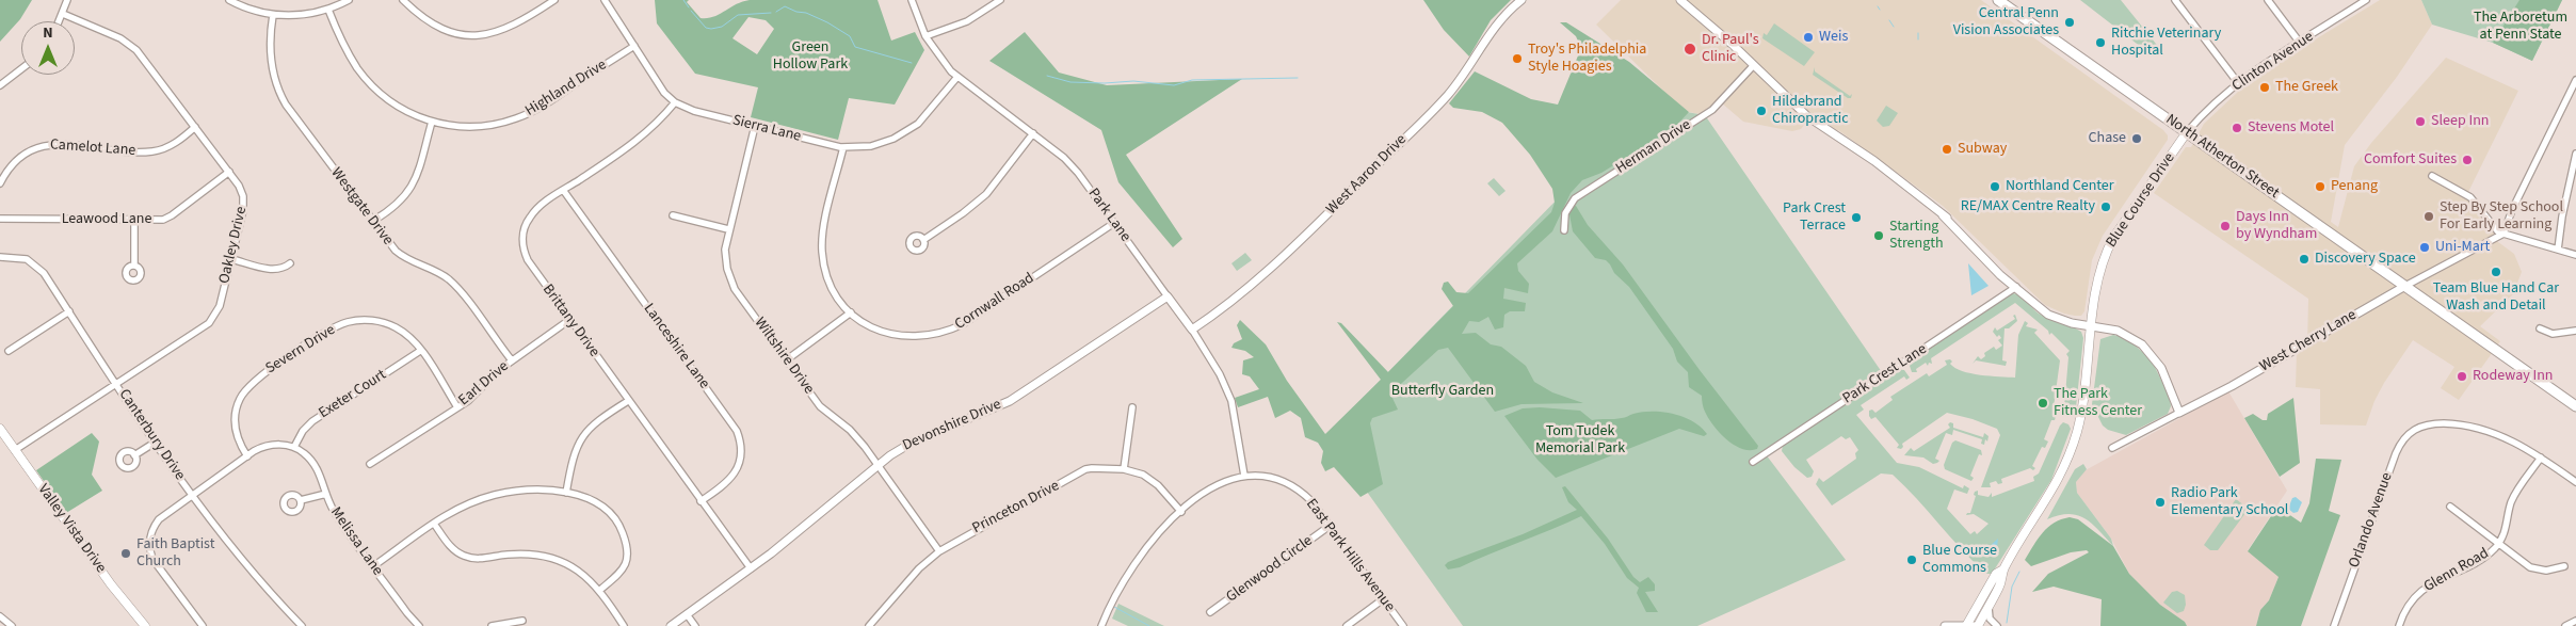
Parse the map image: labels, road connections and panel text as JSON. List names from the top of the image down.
{
  "streets": {
    "main road": ["North Atherton Street", "Blue Course Drive", "Valley Vista Drive"],
    "street": [
      "Clinton Avenue",
      "Highland Drive",
      "Sierra Lane",
      "Herman Drive",
      "Camelot Lane",
      "West Aaron Drive",
      "Westgate Drive",
      "Park Lane",
      "Leawood Lane",
      "Oakley Drive",
      "Cornwall Road",
      "Brittany Drive",
      "West Cherry Lane",
      "Lanceshire Lane",
      "Severn Drive",
      "Wiltshire Drive",
      "Park Crest Lane",
      "Earl Drive",
      "Exeter Court",
      "Devonshire Drive",
      "Canterbury Drive",
      "Princeton Drive",
      "Orlando Avenue",
      "Melissa Lane",
      "East Park Hills Avenue",
      "Glenwood Circle",
      "Glenn Road"
    ]
  },
  "crossings": [
    ["Clinton Avenue", "North Atherton Street"],
    ["Clinton Avenue", "Blue Course Drive"],
    ["Highland Drive", "Sierra Lane"],
    ["Sierra Lane", "Park Lane"],
    ["Sierra Lane", "Cornwall Road"],
    ["Sierra Lane", "Brittany Drive"],
    ["Sierra Lane", "Wiltshire Drive"],
    ["Camelot Lane", "Oakley Drive"],
    ["North Atherton Street", "Blue Course Drive"],
    ["North Atherton Street", "West Cherry Lane"],
    ["West Aaron Drive", "Park Lane"],
    ["Westgate Drive", "Earl Drive"],
    ["Park Lane", "Cornwall Road"],
    ["Park Lane", "Devonshire Drive"],
    ["Park Lane", "East Park Hills Avenue"],
    ["Leawood Lane", "Oakley Drive"],
    ["Oakley Drive", "Canterbury Drive"],
    ["Oakley Drive", "Valley Vista Drive"],
    ["Brittany Drive", "Lanceshire Lane"],
    ["Brittany Drive", "Earl Drive"],
    ["Brittany Drive", "Devonshire Drive"],
    ["Severn Drive", "Earl Drive"],
    ["Severn Drive", "Exeter Court"],
    ["Wiltshire Drive", "Devonshire Drive"],
    ["Wiltshire Drive", "Princeton Drive"],
    ["Exeter Court", "Melissa Lane"],
    ["Princeton Drive", "East Park Hills Avenue"],
    ["Orlando Avenue", "Glenn Road"],
    ["East Park Hills Avenue", "Glenwood Circle"]
  ],
  "parks": [
    "The Arboretum at Penn State",
    "Green Hollow Park",
    "Butterfly Garden",
    "Tom Tudek Memorial Park"
  ],
  "places": [
    "Central Penn Vision Associates",
    "Weis",
    "Ritchie Veterinary Hospital",
    "Dr. Paul's Clinic",
    "Troy's Philadelphia Style Hoagies",
    "The Greek",
    "Hildebrand Chiropractic",
    "Sleep Inn",
    "Stevens Motel",
    "Chase",
    "Subway",
    "Comfort Suites",
    "Northland Center",
    "Penang",
    "RE/MAX Centre Realty",
    "Step By Step School For Early Learning",
    "Park Crest Terrace",
    "Days Inn by Wyndham",
    "Starting Strength",
    "Uni-Mart",
    "Discovery Space",
    "Team Blue Hand Car Wash and Detail",
    "Rodeway Inn",
    "The Park Fitness Center",
    "Radio Park Elementary School",
    "Faith Baptist Church",
    "Blue Course Commons"
  ],
  "north": "top"
}
